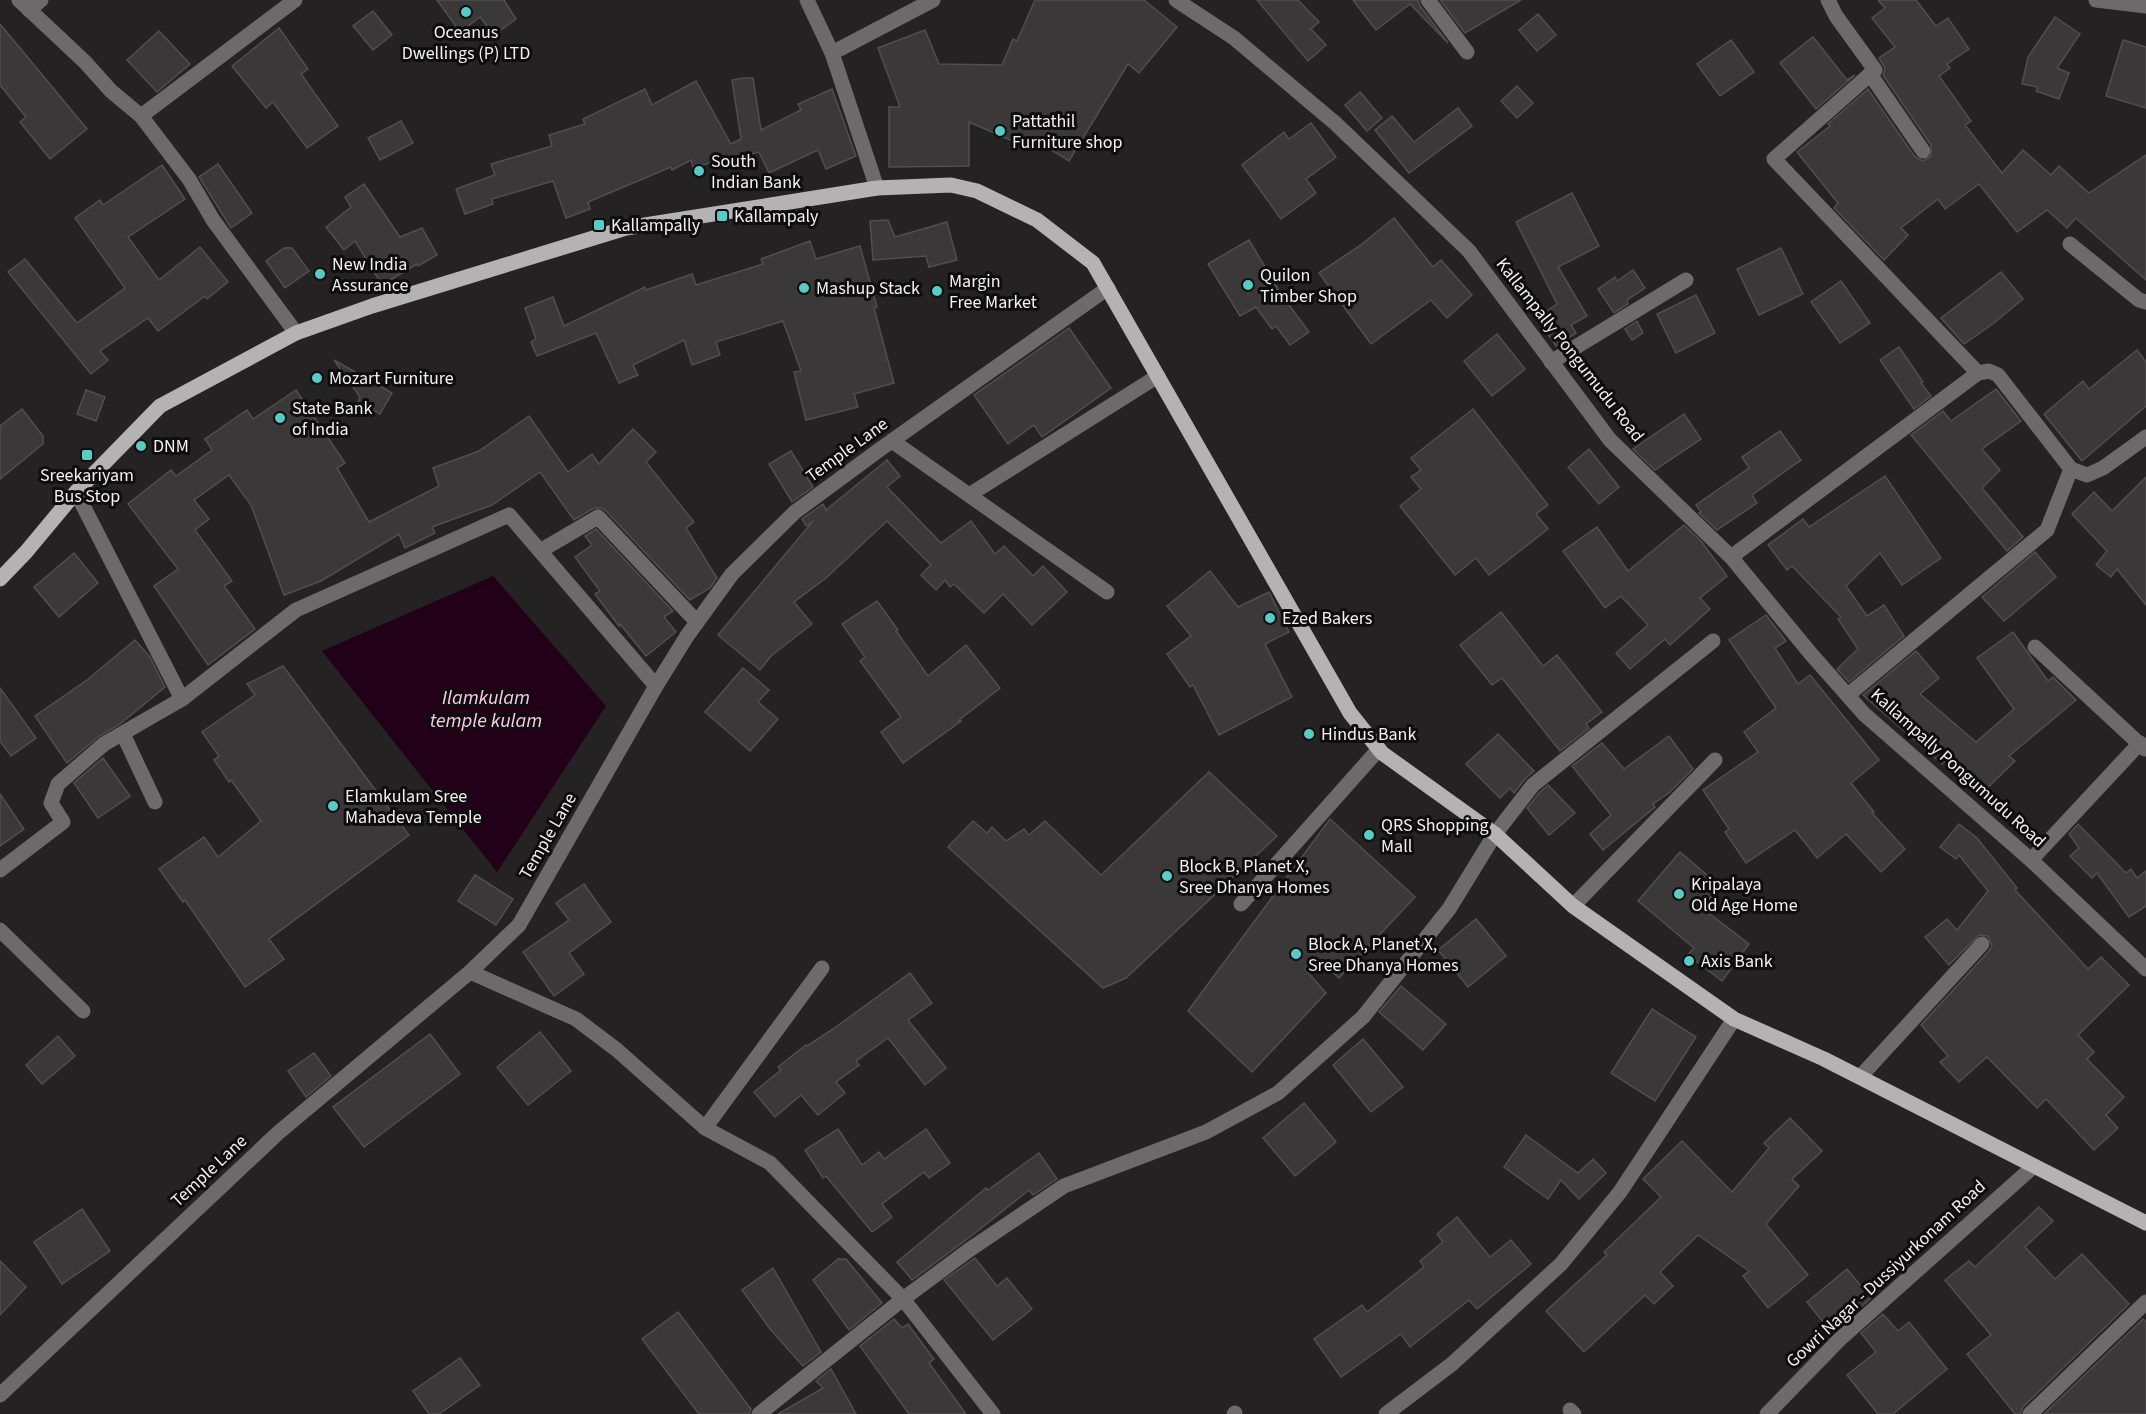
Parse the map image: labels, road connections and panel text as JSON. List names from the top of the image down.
{
  "streets": {
    "street": ["Kallampally Pongumudu Road", "Temple Lane", "Gowri Nagar - Dussiyurkonam Road"]
  },
  "water": ["Ilamkulam temple kulam"],
  "places": {
    "other": [
      "Oceanus Dwellings (P) LTD",
      "Pattathil Furniture shop",
      "South Indian Bank",
      "New India Assurance",
      "Quilon Timber Shop",
      "Mashup Stack",
      "Margin Free Market",
      "Mozart Furniture",
      "State Bank of India",
      "DNM",
      "Ezed Bakers",
      "Hindus Bank",
      "Elamkulam Sree Mahadeva Temple",
      "QRS Shopping Mall",
      "Block B, Planet X, Sree Dhanya Homes",
      "Kripalaya Old Age Home",
      "Block A, Planet X, Sree Dhanya Homes",
      "Axis Bank"
    ],
    "transit": ["Kallampaly", "Kallampally", "Sreekariyam Bus Stop"]
  }
}
